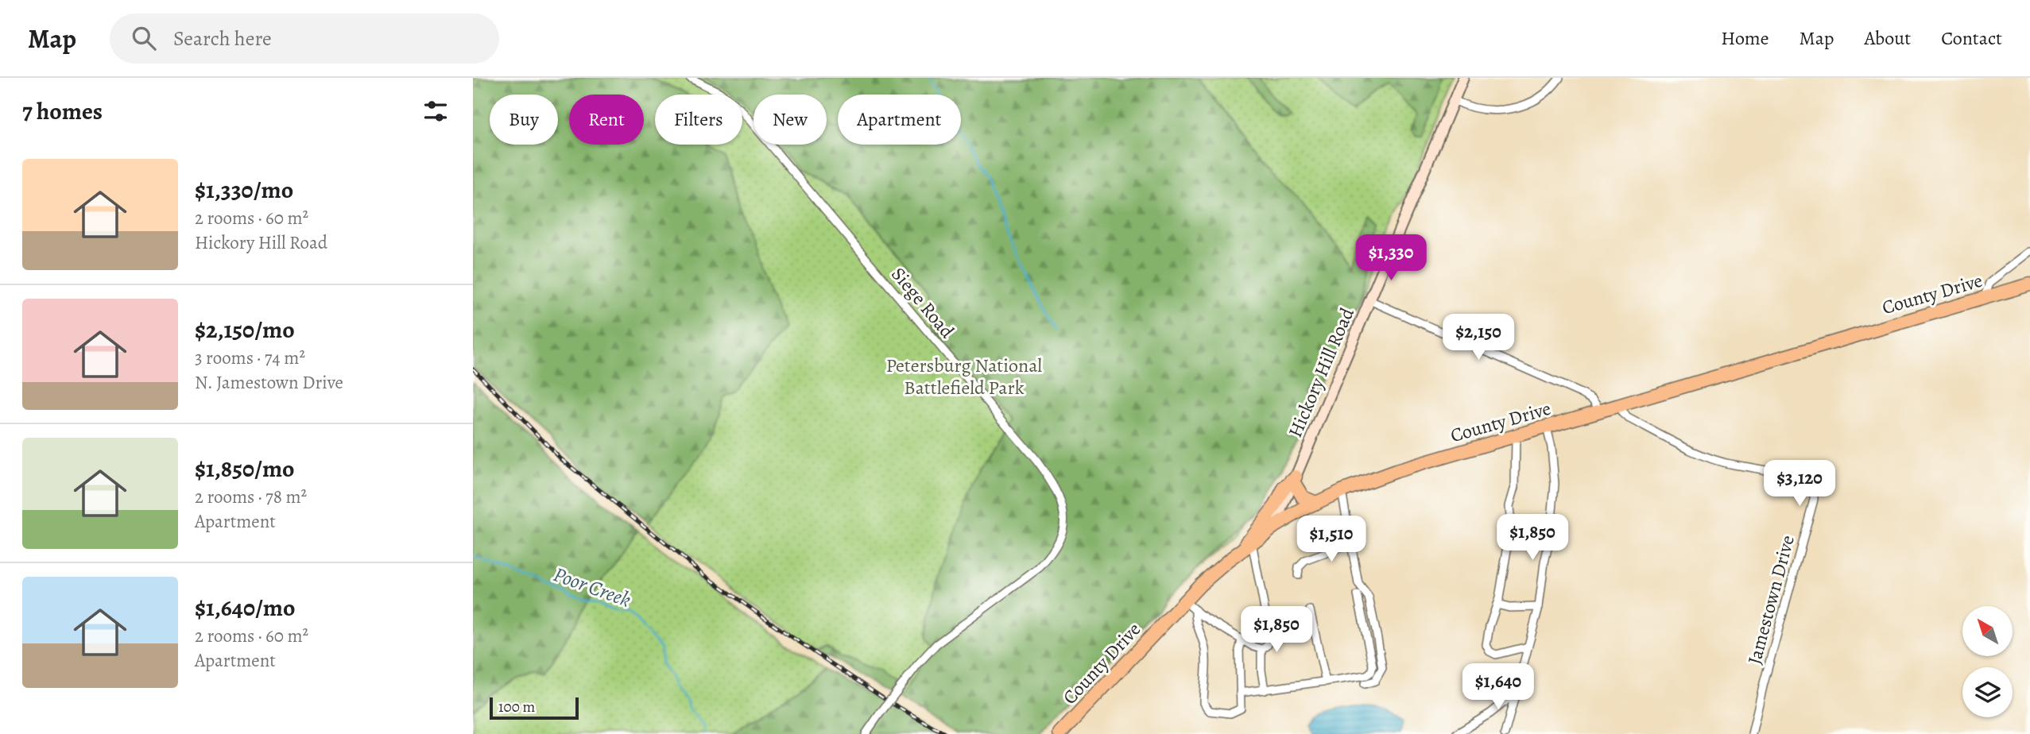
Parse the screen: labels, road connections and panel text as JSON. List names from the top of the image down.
{
  "streets": {
    "highway": ["County Drive"],
    "street": ["Siege Road", "Hickory Hill Road", "Jamestown Drive"]
  },
  "crossings": [
    ["County Drive", "Hickory Hill Road"],
    ["County Drive", "Jamestown Drive"]
  ],
  "water": ["Poor Creek"],
  "parks": ["Petersburg National Battlefield Park"],
  "scale_bar": "100 m",
  "north": "top left",
  "page": {
    "header": "Map",
    "search": "Search here",
    "nav": [
      "Home",
      "Map",
      "About",
      "Contact"
    ],
    "heading": "7 homes",
    "chip": [
      "Buy",
      "Rent",
      "Filters",
      "New",
      "Apartment"
    ],
    "list": [
      {
        "name": "$1,330/mo",
        "note": "2 rooms · 60 m² · Hickory Hill Road"
      },
      {
        "name": "$2,150/mo",
        "note": "3 rooms · 74 m² · N. Jamestown Drive"
      },
      {
        "name": "$1,850/mo",
        "note": "2 rooms · 78 m² · Apartment"
      },
      {
        "name": "$1,640/mo",
        "note": "2 rooms · 60 m² · Apartment"
      }
    ],
    "price": [
      "$1,330",
      "$2,150",
      "$3,120",
      "$1,850",
      "$1,510",
      "$1,850",
      "$1,640"
    ],
    "scale": "100 m"
  }
}
